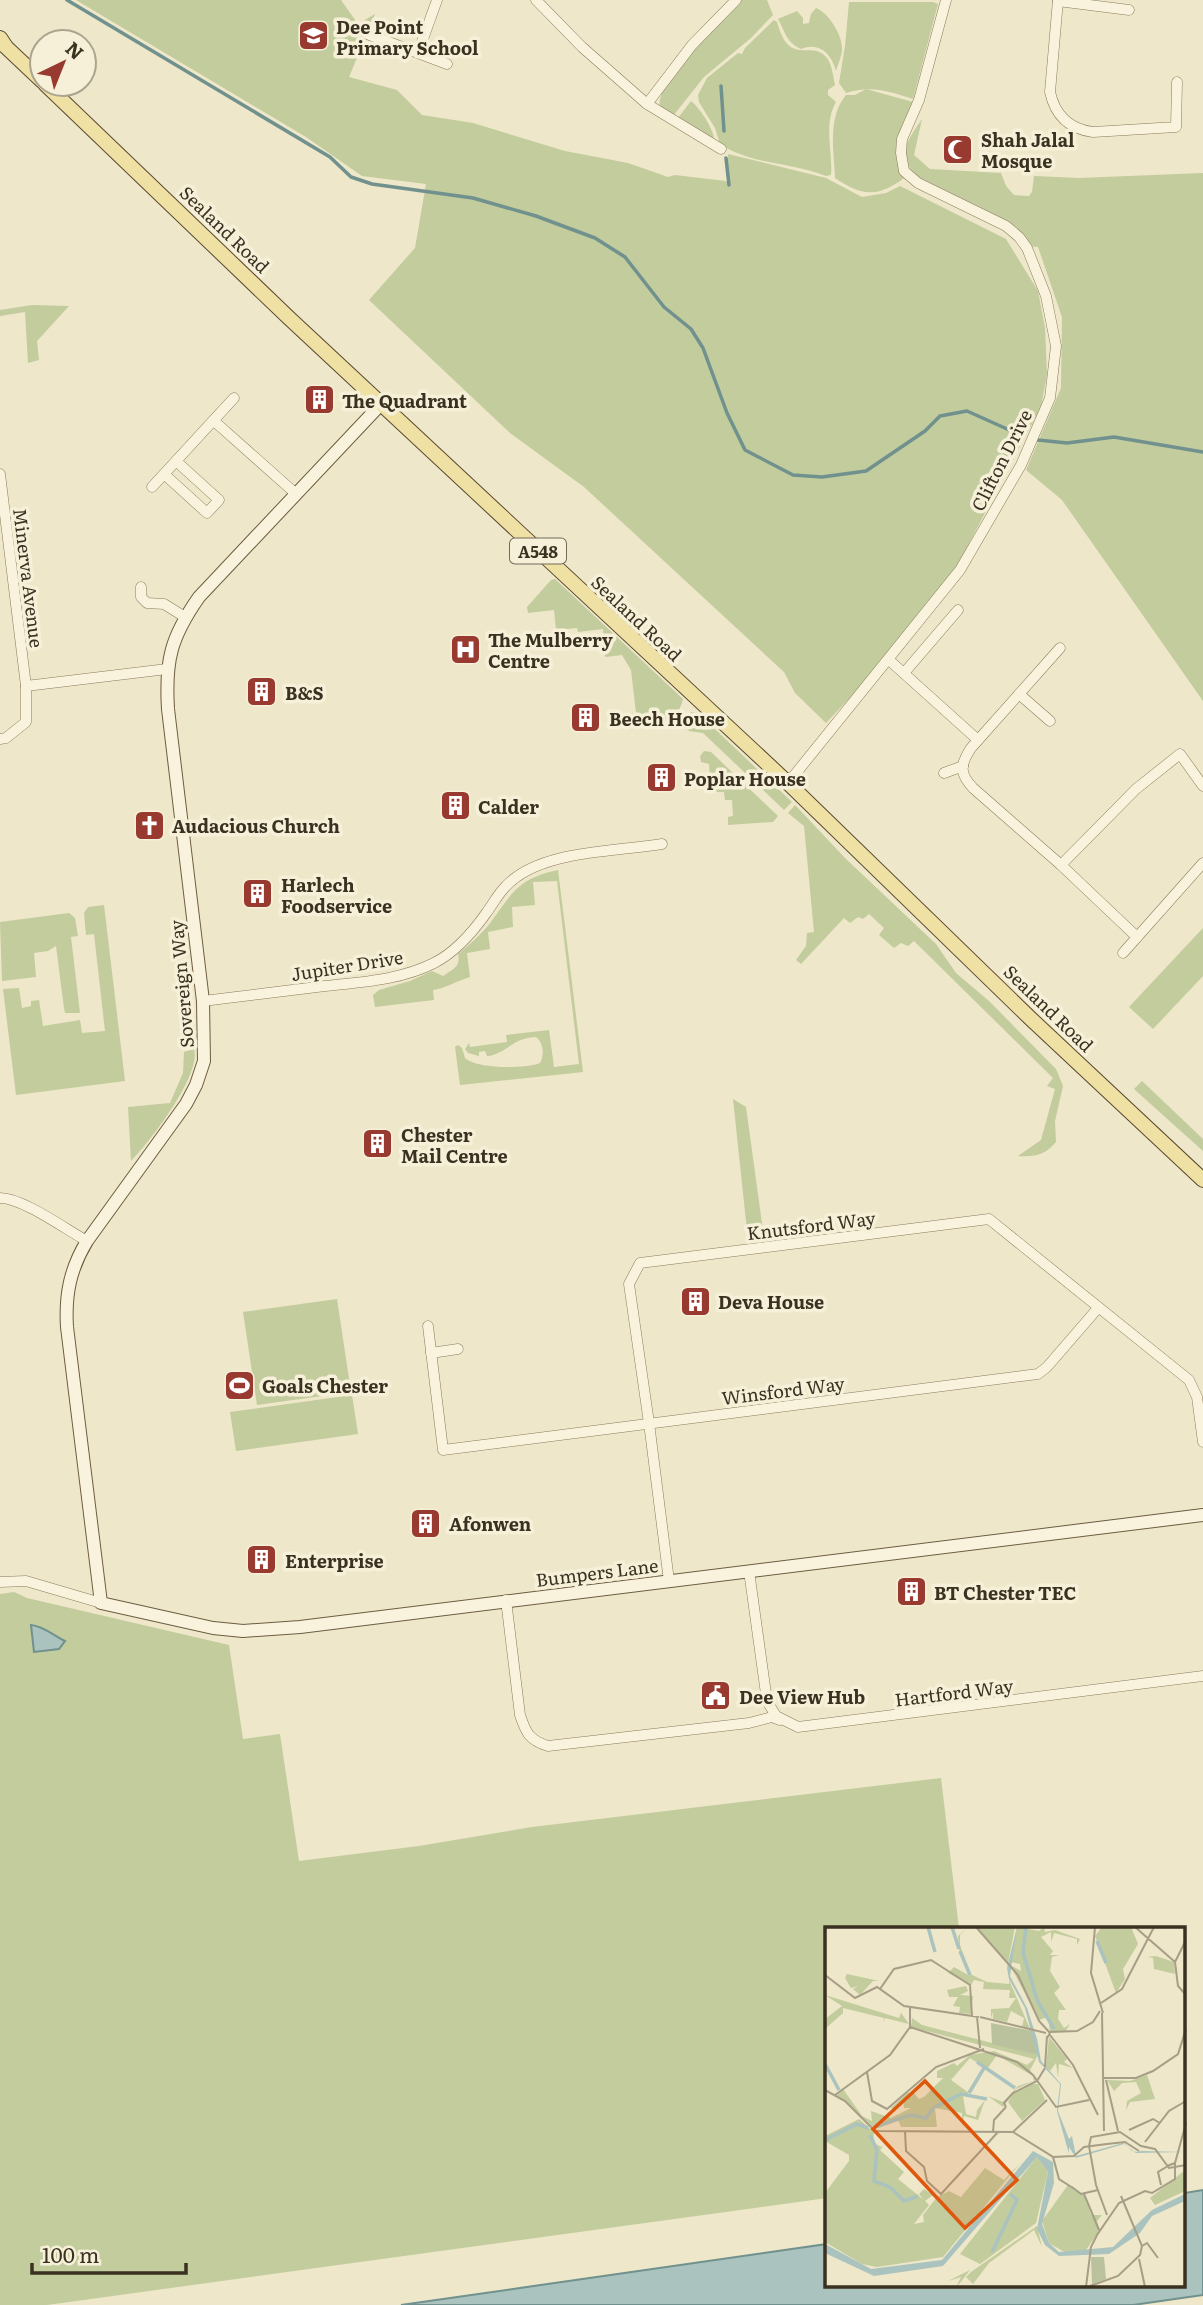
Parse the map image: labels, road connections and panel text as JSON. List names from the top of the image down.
{
  "streets": {
    "main road": ["Sealand Road", "A548"],
    "street": [
      "Clifton Drive",
      "Minerva Avenue",
      "Jupiter Drive",
      "Sovereign Way",
      "Knutsford Way",
      "Winsford Way",
      "Bumpers Lane",
      "Hartford Way"
    ]
  },
  "crossings": [
    ["Sealand Road", "Clifton Drive"],
    ["Sealand Road", "Sovereign Way"],
    ["Jupiter Drive", "Sovereign Way"],
    ["Sovereign Way", "Bumpers Lane"],
    ["Knutsford Way", "Winsford Way"],
    ["Knutsford Way", "Bumpers Lane"],
    ["Bumpers Lane", "Hartford Way"]
  ],
  "places": {
    "school or university": ["Dee Point Primary School"],
    "mosque": ["Shah Jalal Mosque"],
    "building": [
      "The Quadrant",
      "B&S",
      "Beech House",
      "Poplar House",
      "Calder",
      "Harlech Foodservice",
      "Chester Mail Centre",
      "Deva House",
      "Afonwen",
      "Enterprise",
      "BT Chester TEC"
    ],
    "hospital": ["The Mulberry Centre"],
    "church": ["Audacious Church"],
    "sports": ["Goals Chester"],
    "public building": ["Dee View Hub"]
  },
  "scale_bar": "100 m",
  "north": "top right"
}
